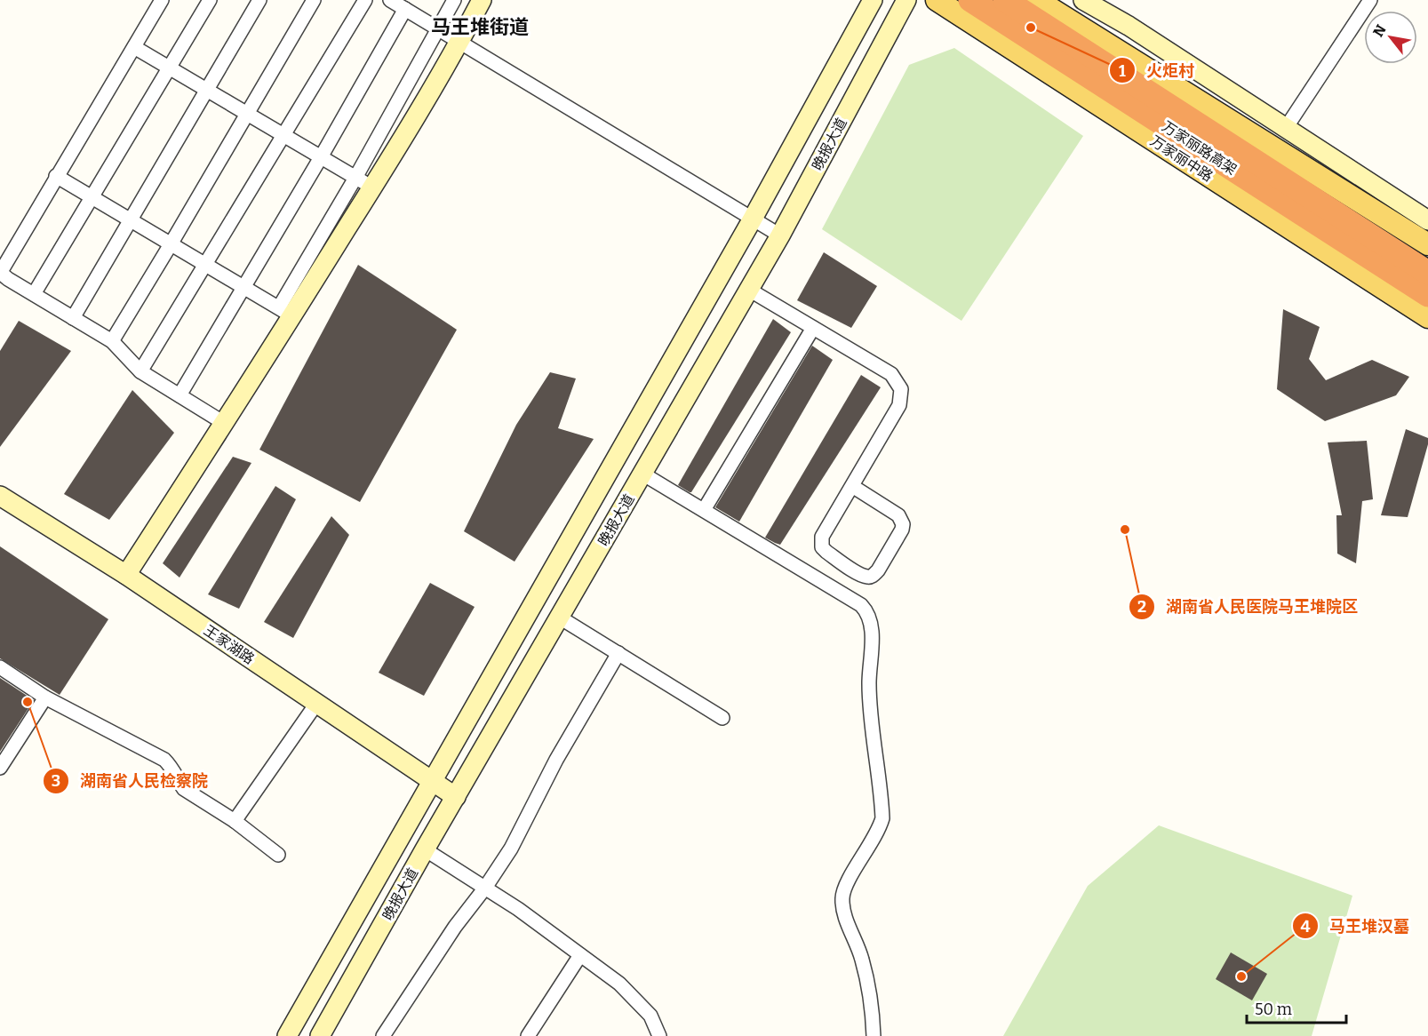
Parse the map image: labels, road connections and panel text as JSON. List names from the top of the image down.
{
  "streets": {
    "highway": ["万家丽路高架"],
    "main road": ["晚报大道", "万家丽中路", "王家湖路"]
  },
  "crossings": [
    ["晚报大道", "王家湖路"]
  ],
  "districts": ["马王堆街道"],
  "places": [
    "火炬村",
    "湖南省人民医院马王堆院区",
    "湖南省人民检察院",
    "马王堆汉墓"
  ],
  "scale_bar": "50 m",
  "north": "top left"
}
